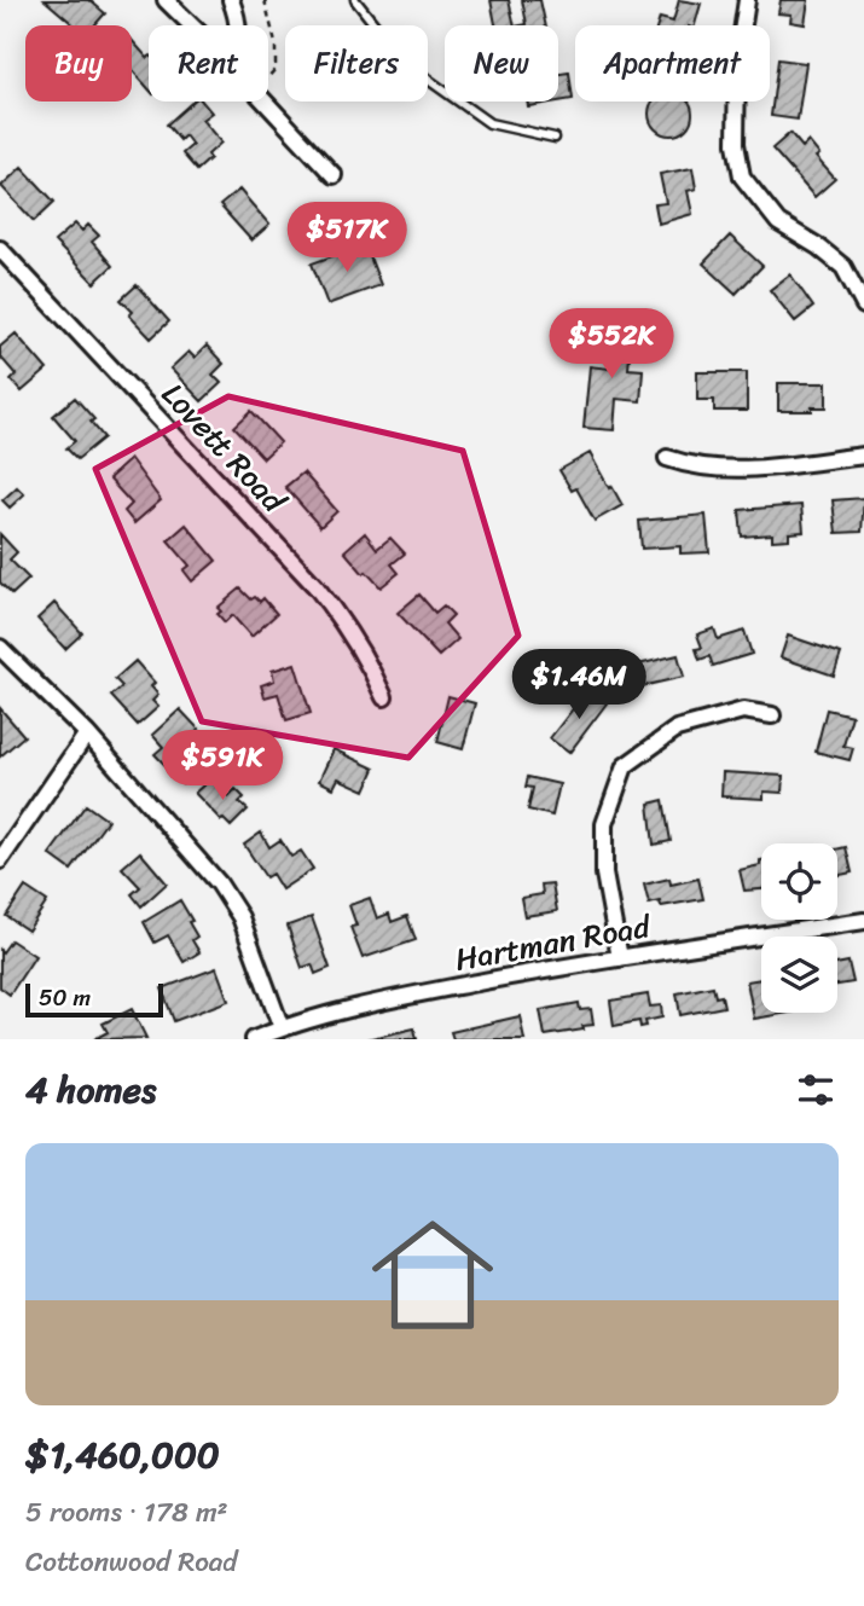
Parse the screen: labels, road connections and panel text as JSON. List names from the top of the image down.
{
  "streets": {
    "street": ["Lovett Road", "Hartman Road"]
  },
  "scale_bar": "50 m",
  "page": {
    "chip": [
      "Buy",
      "Rent",
      "Filters",
      "New",
      "Apartment"
    ],
    "price": [
      "$517K",
      "$552K",
      "$1.46M",
      "$591K"
    ],
    "scale": "50 m",
    "heading": "4 homes",
    "list": [
      {
        "name": "$1,460,000",
        "note": "5 rooms · 178 m² · Cottonwood Road"
      }
    ]
  }
}
